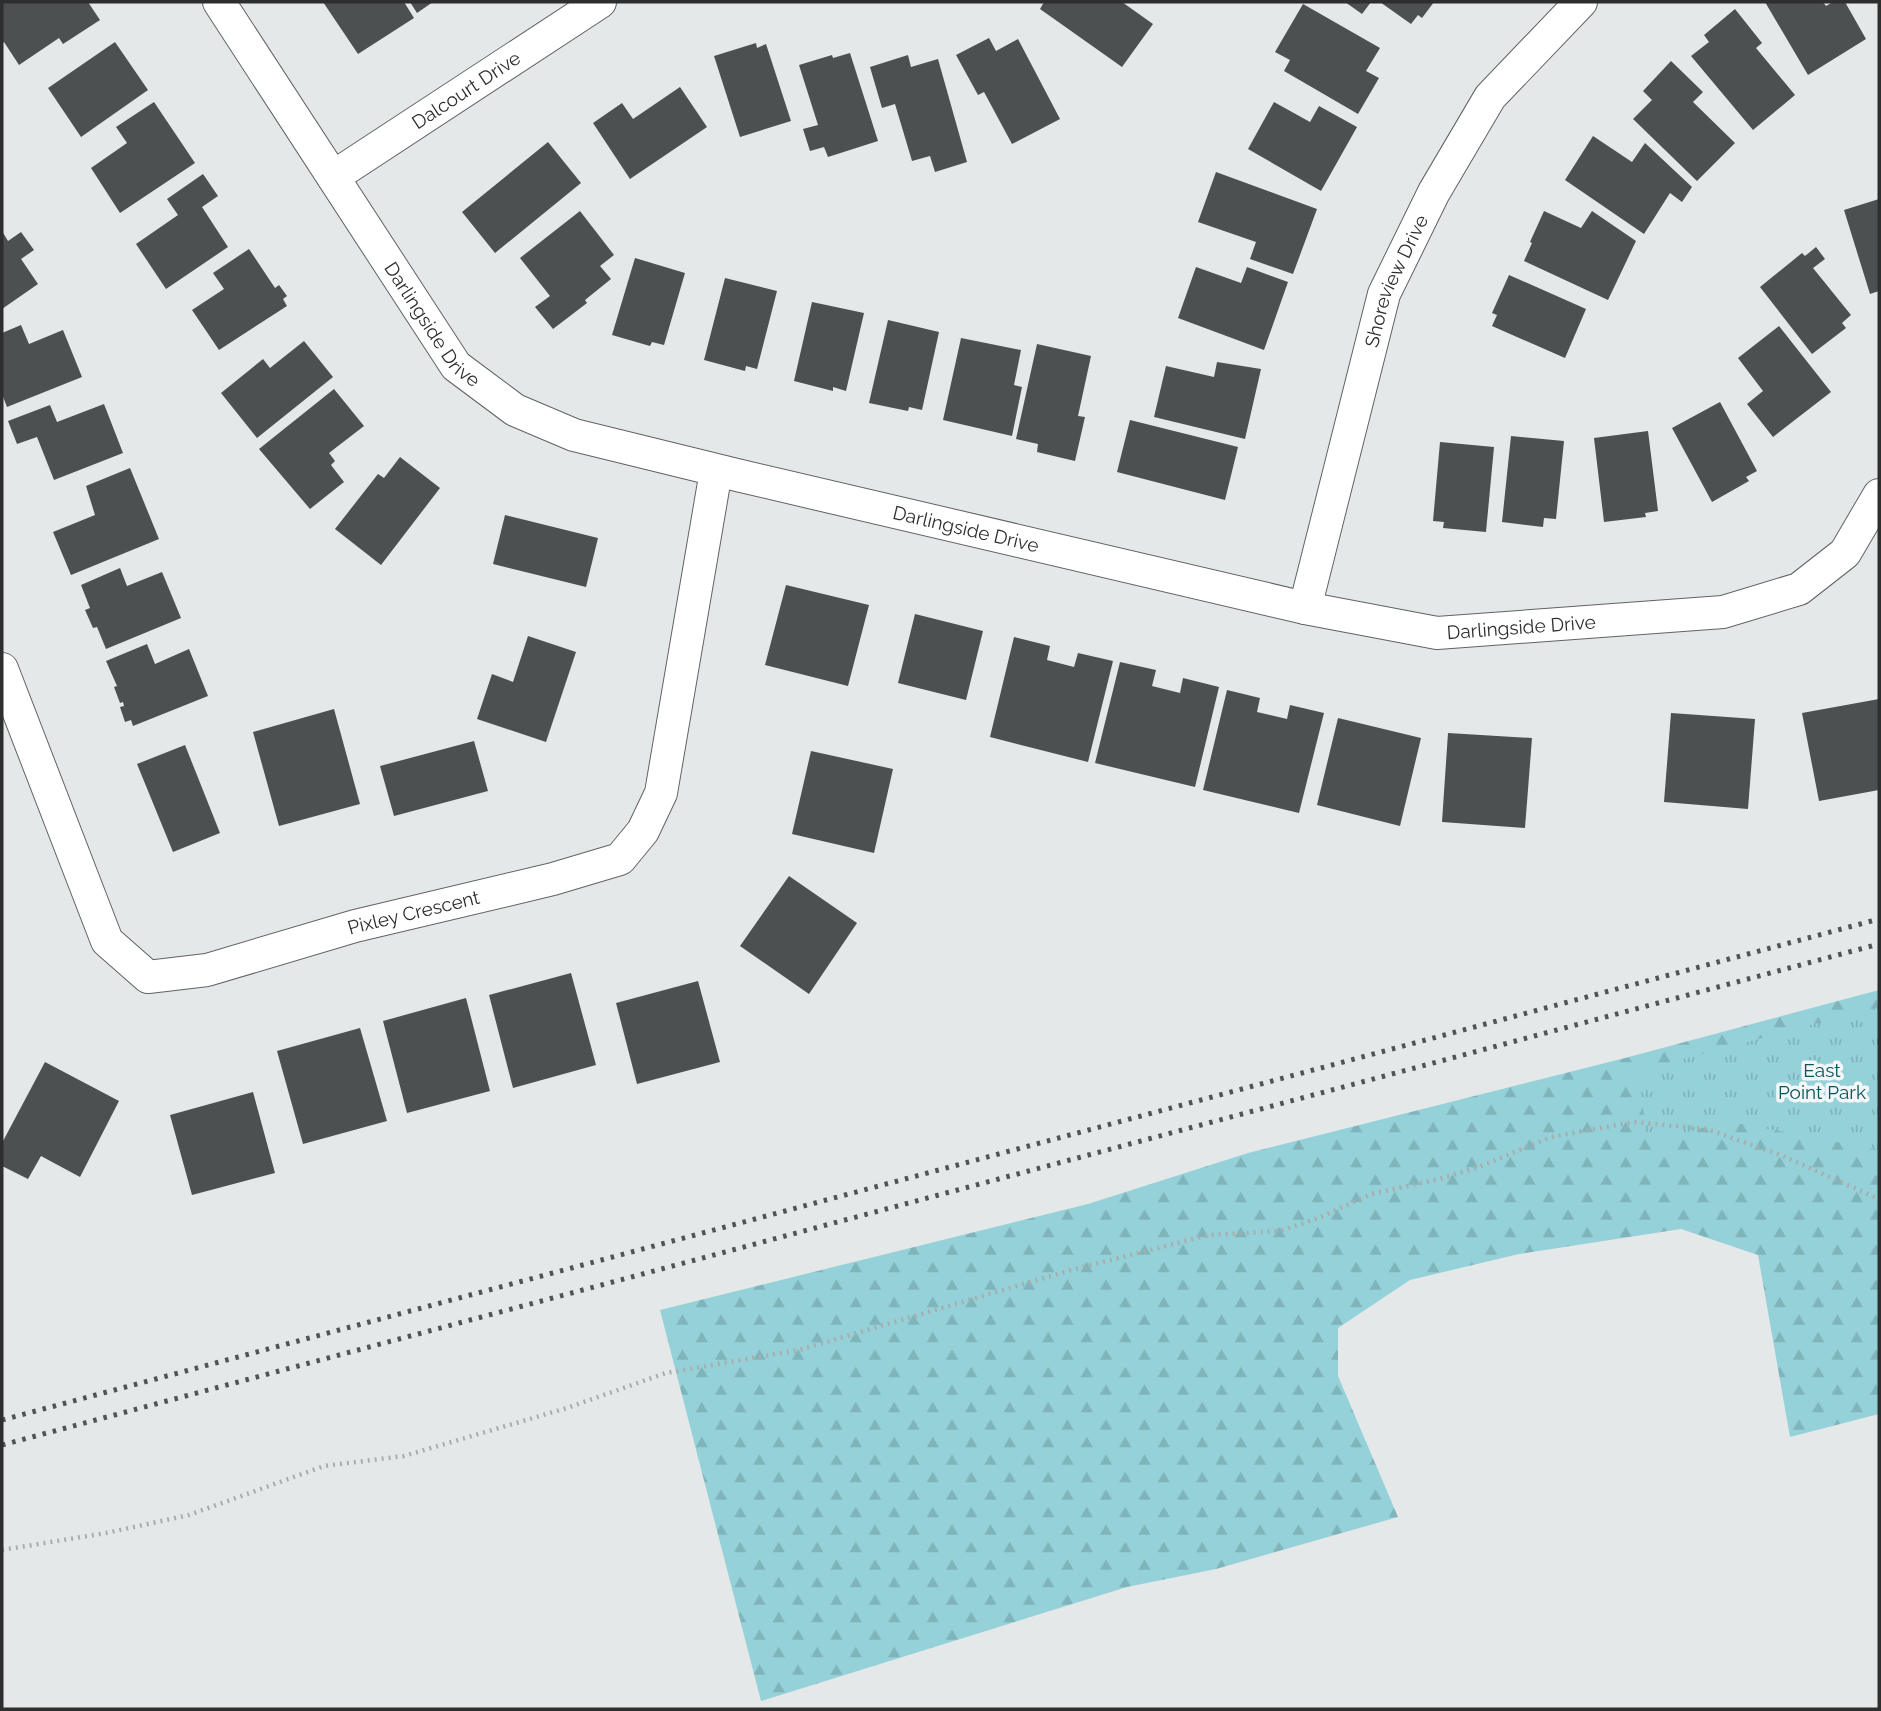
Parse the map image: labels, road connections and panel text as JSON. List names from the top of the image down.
{
  "streets": {
    "street": [
      "Dalcourt Drive",
      "Shoreview Drive",
      "Darlingside Drive",
      "Pixley Crescent"
    ]
  },
  "crossings": [
    ["Dalcourt Drive", "Darlingside Drive"],
    ["Shoreview Drive", "Darlingside Drive"],
    ["Darlingside Drive", "Pixley Crescent"]
  ],
  "parks": ["East Point Park"]
}
